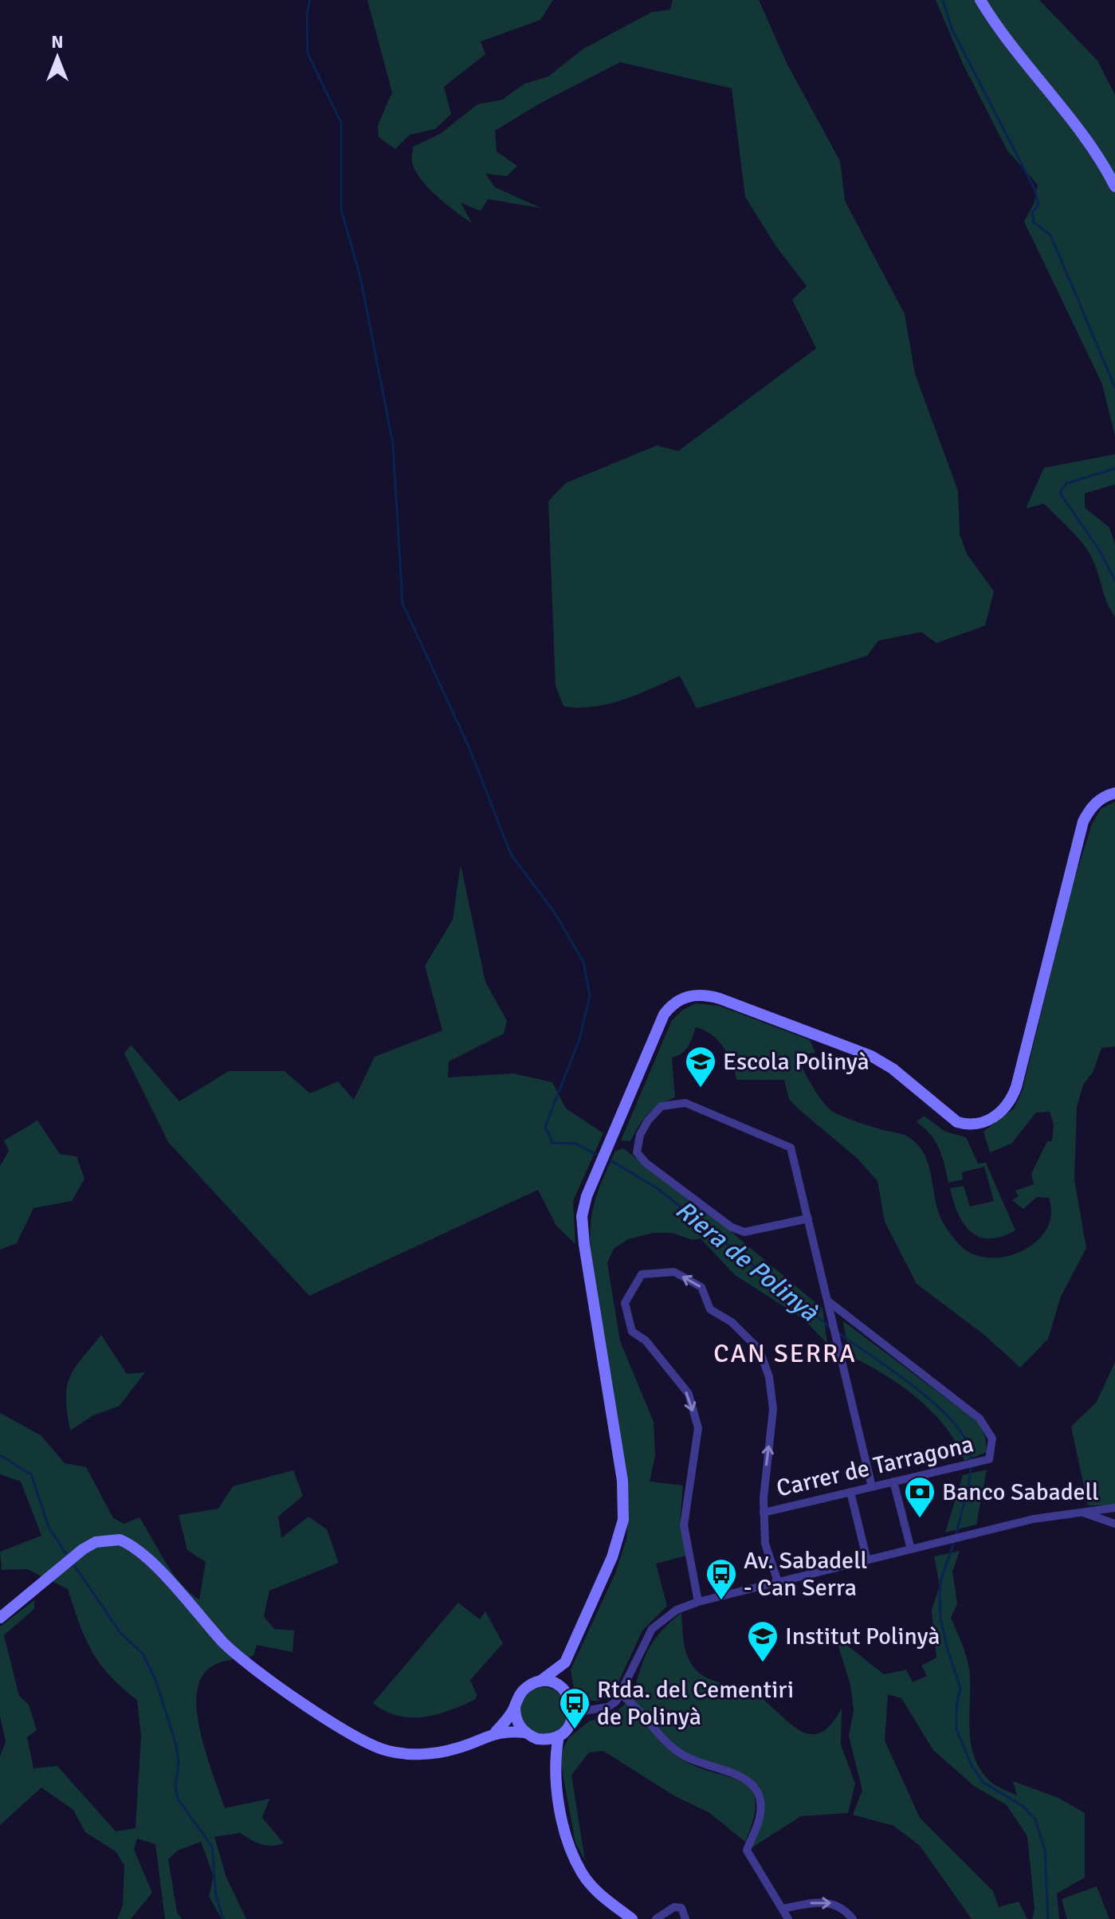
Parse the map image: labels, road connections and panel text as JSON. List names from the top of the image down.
{
  "streets": {
    "street": ["Carrer de Tarragona"]
  },
  "districts": ["CAN SERRA"],
  "water": ["Riera de Polinyà"],
  "places": {
    "school or university": ["Escola Polinyà", "Institut Polinyà"],
    "bank": ["Banco Sabadell"],
    "bus stop": ["Av. Sabadell - Can Serra", "Rtda. del Cementiri de Polinyà"]
  },
  "north": "top"
}
